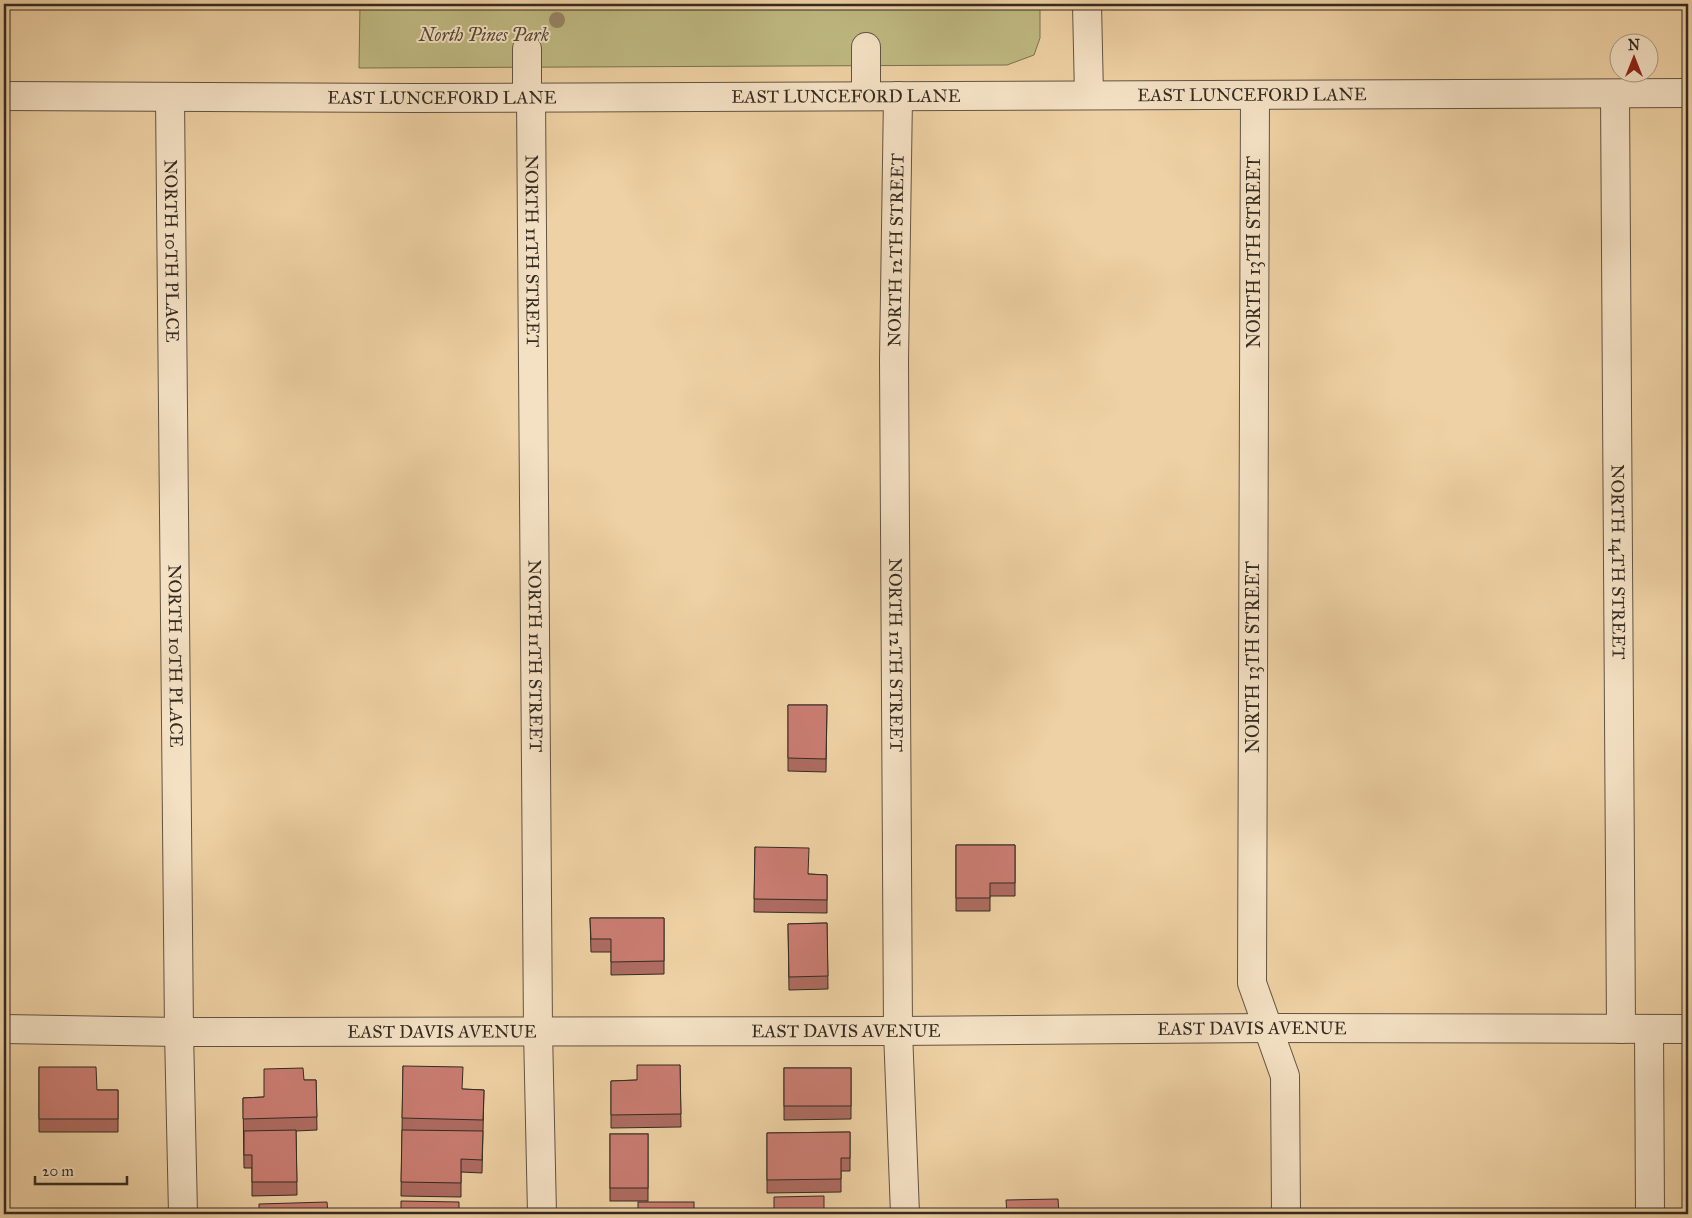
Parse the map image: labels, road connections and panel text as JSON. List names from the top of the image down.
{
  "streets": {
    "street": [
      "EAST LUNCEFORD LANE",
      "NORTH 12TH STREET",
      "NORTH 10TH PLACE",
      "NORTH 11TH STREET",
      "NORTH 13TH STREET",
      "NORTH 14TH STREET",
      "EAST DAVIS AVENUE"
    ]
  },
  "crossings": [
    ["EAST LUNCEFORD LANE", "NORTH 12TH STREET"],
    ["EAST LUNCEFORD LANE", "NORTH 10TH PLACE"],
    ["EAST LUNCEFORD LANE", "NORTH 11TH STREET"],
    ["EAST LUNCEFORD LANE", "NORTH 13TH STREET"],
    ["EAST LUNCEFORD LANE", "NORTH 14TH STREET"],
    ["NORTH 12TH STREET", "EAST DAVIS AVENUE"],
    ["NORTH 10TH PLACE", "EAST DAVIS AVENUE"],
    ["NORTH 11TH STREET", "EAST DAVIS AVENUE"],
    ["NORTH 13TH STREET", "EAST DAVIS AVENUE"],
    ["NORTH 14TH STREET", "EAST DAVIS AVENUE"]
  ],
  "parks": ["North Pines Park"],
  "scale_bar": "20 m",
  "north": "top"
}
